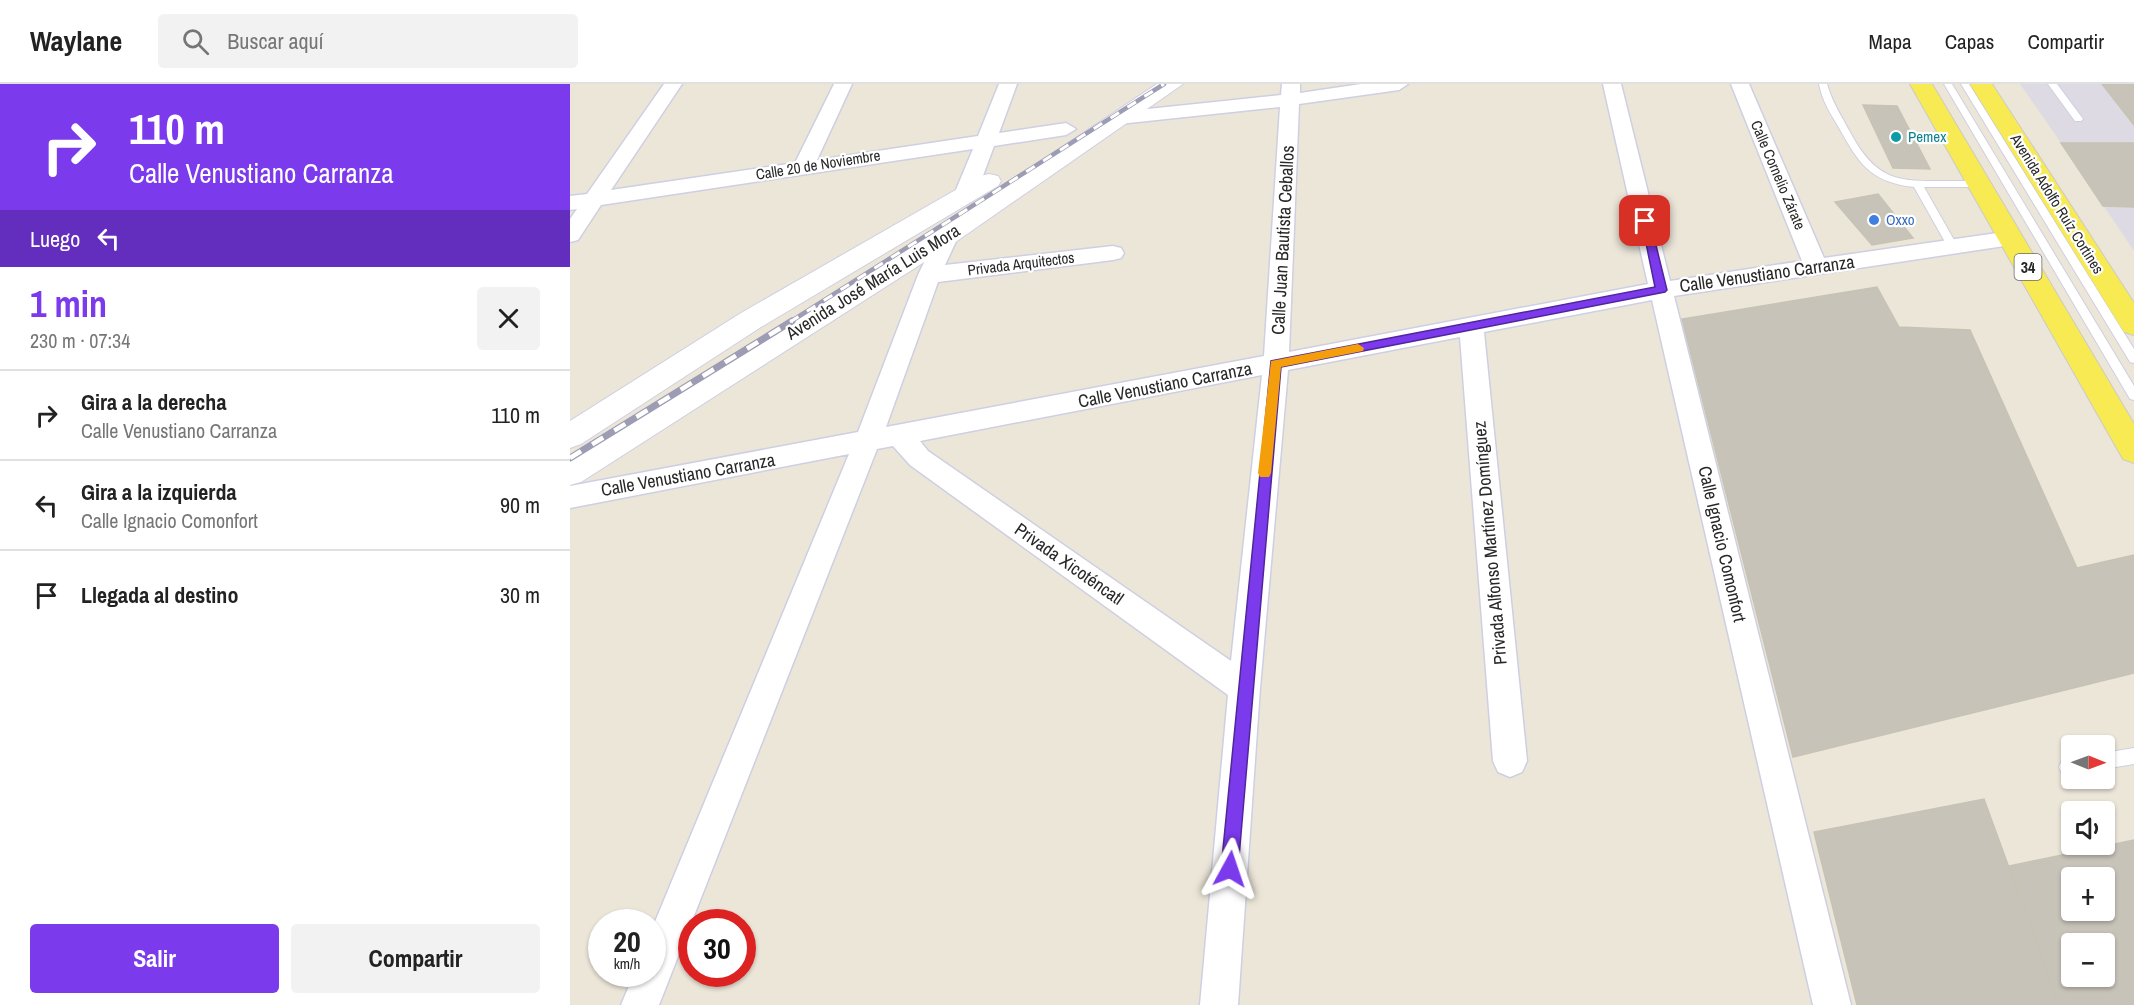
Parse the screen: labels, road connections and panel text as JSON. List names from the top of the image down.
{
  "streets": {
    "main road": ["Avenida Adolfo Ruíz Cortines", "34"],
    "street": [
      "Calle 20 de Noviembre",
      "Calle Cornelio Zárate",
      "Calle Juan Bautista Ceballos",
      "Privada Arquitectos",
      "Calle Venustiano Carranza",
      "Avenida José María Luis Mora",
      "Privada Alfonso Martínez Domínguez",
      "Calle Ignacio Comonfort",
      "Privada Xicoténcatl"
    ]
  },
  "crossings": [
    ["Calle 20 de Noviembre", "Avenida José María Luis Mora"],
    ["Calle Cornelio Zárate", "Calle Venustiano Carranza"],
    ["Calle Juan Bautista Ceballos", "Calle Venustiano Carranza"],
    ["Calle Juan Bautista Ceballos", "Privada Xicoténcatl"],
    ["34", "Calle Venustiano Carranza"],
    ["Calle Venustiano Carranza", "Privada Alfonso Martínez Domínguez"],
    ["Calle Venustiano Carranza", "Calle Ignacio Comonfort"],
    ["Calle Venustiano Carranza", "Privada Xicoténcatl"]
  ],
  "places": ["Pemex", "Oxxo"],
  "north": "right",
  "page": {
    "header": "Waylane",
    "search": "Buscar aquí",
    "nav": ["Mapa", "Capas", "Compartir"],
    "turn": ["110 m", "Calle Venustiano Carranza"],
    "then": "Luego",
    "heading": ["1 min", "230 m · 07:34"],
    "list": [
      {
        "name": "Gira a la derecha",
        "note": "Calle Venustiano Carranza",
        "value": "110 m"
      },
      {
        "name": "Gira a la izquierda",
        "note": "Calle Ignacio Comonfort",
        "value": "90 m"
      },
      {
        "name": "Llegada al destino",
        "value": "30 m"
      }
    ],
    "map_buttons": ["+", "−"],
    "speed": "20 km/h",
    "limit": "30",
    "buttons": ["Salir", "Compartir"]
  }
}
